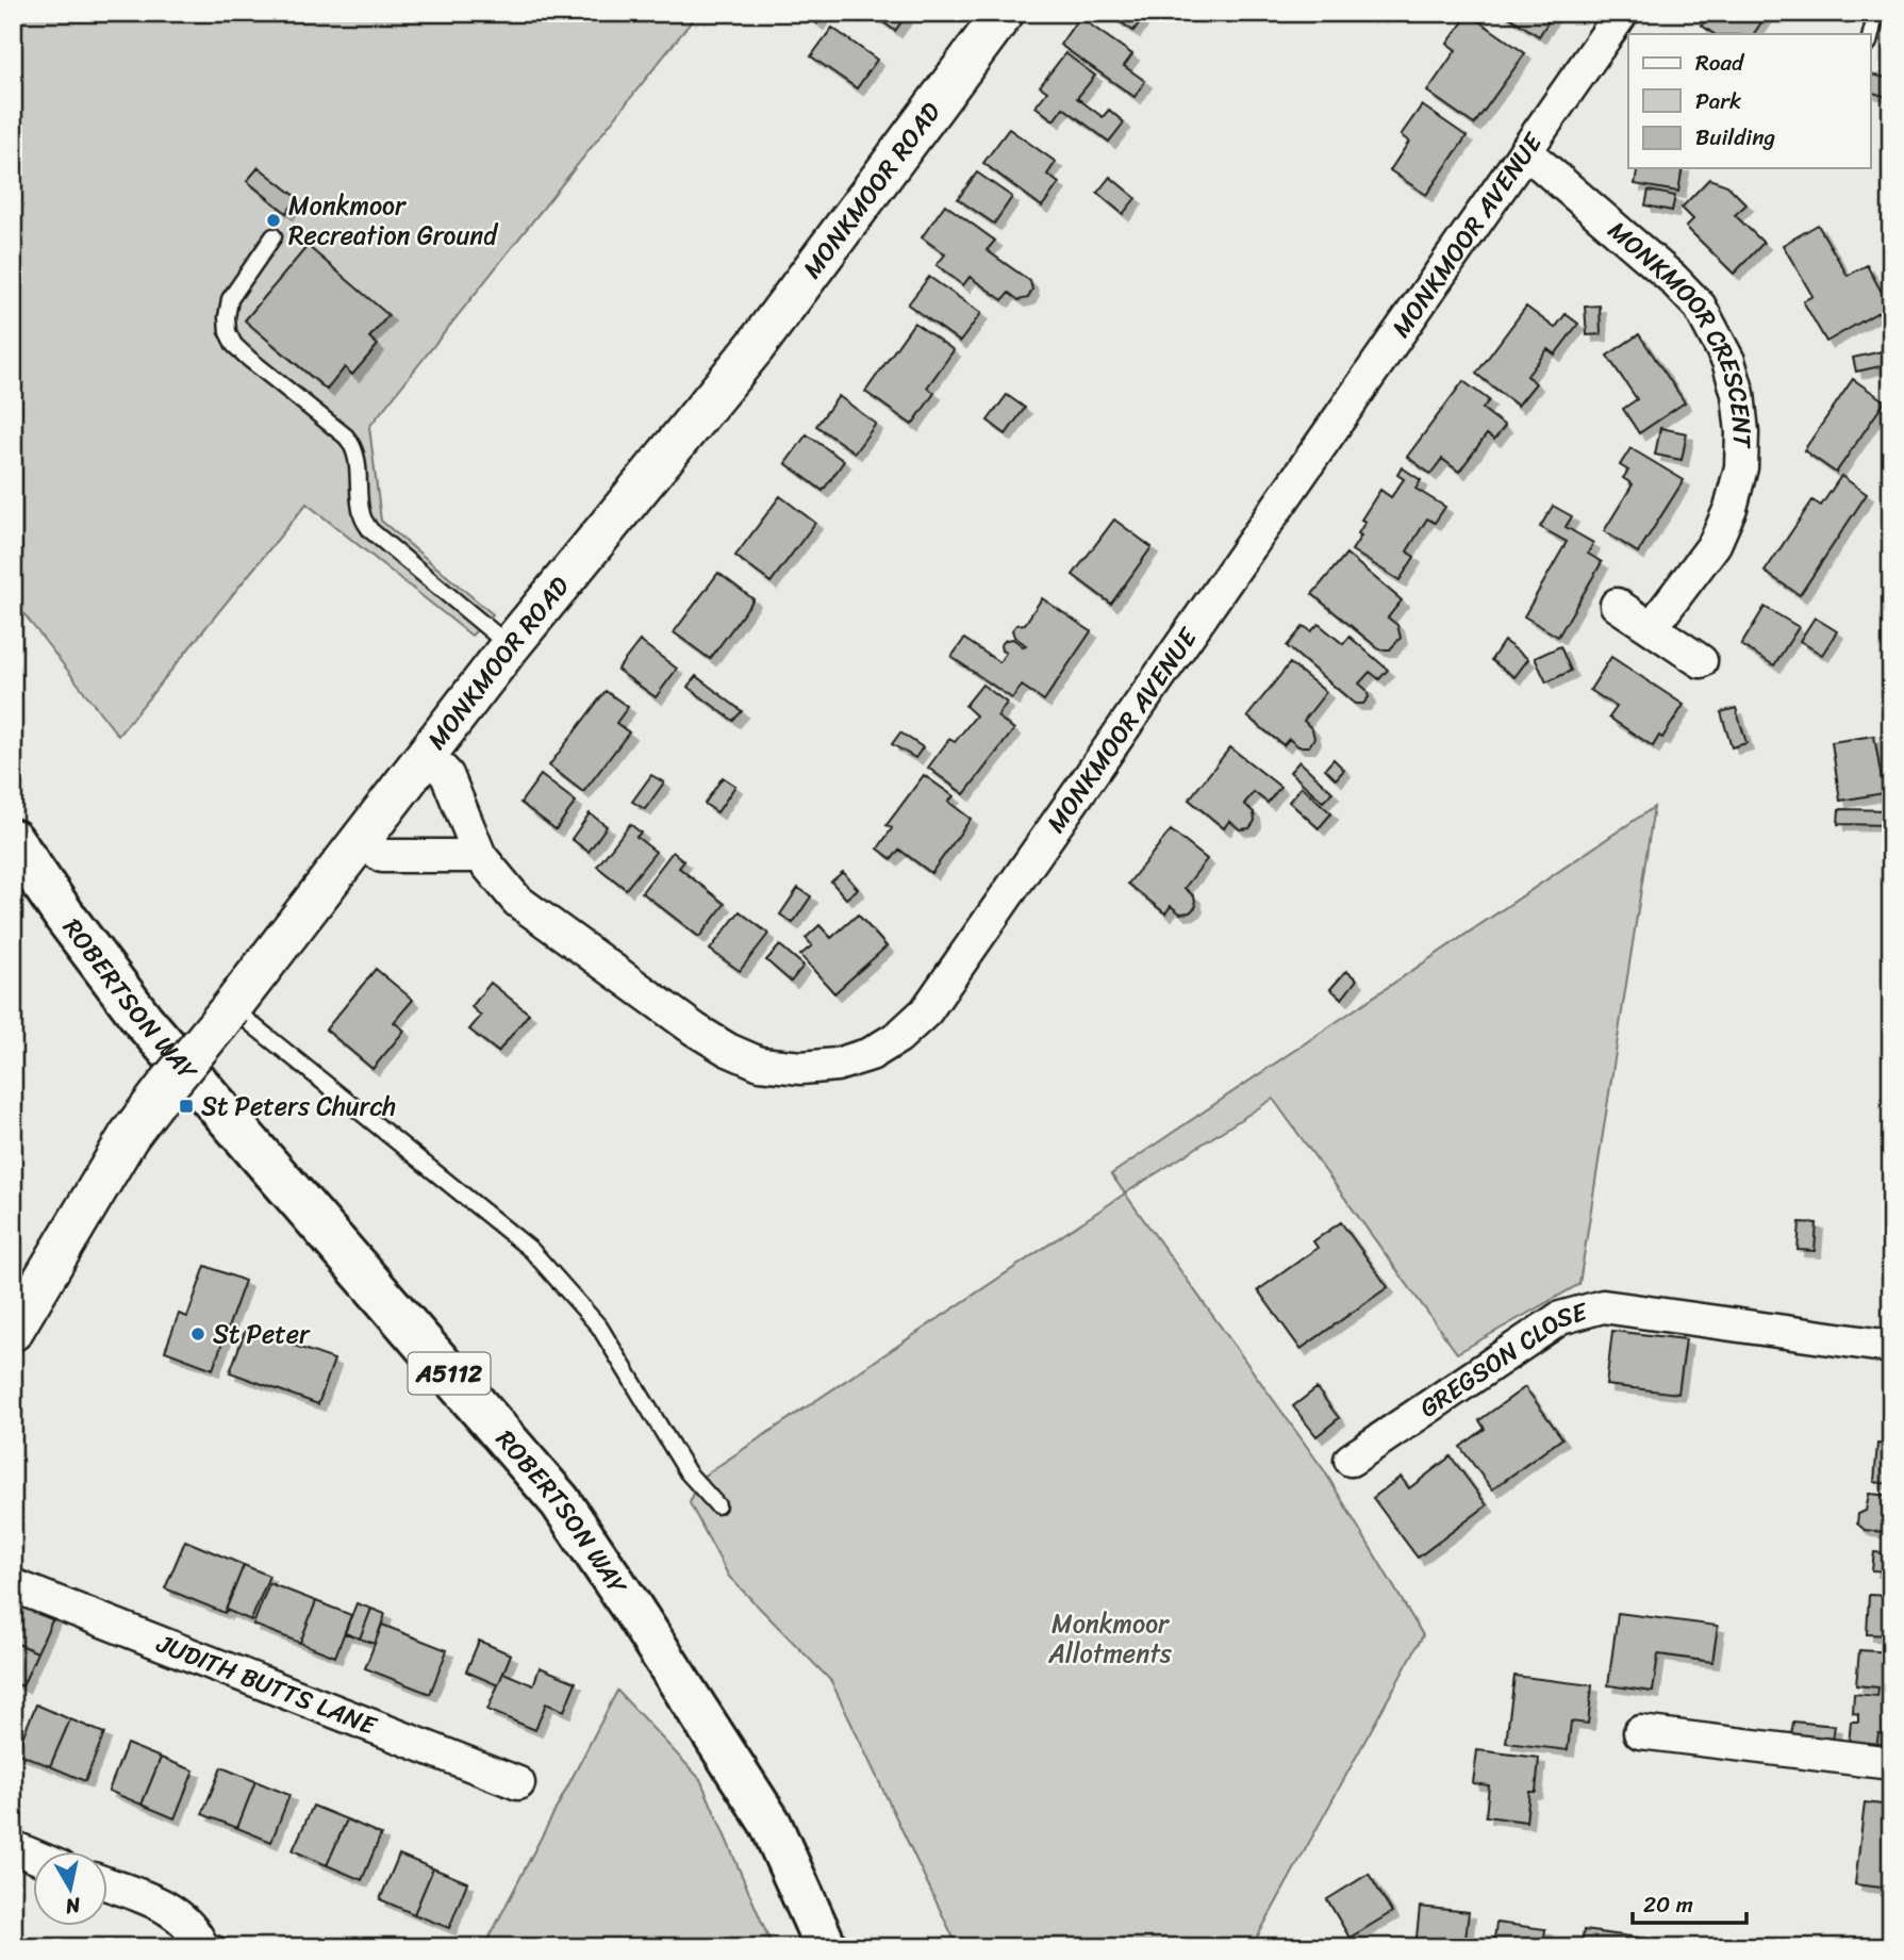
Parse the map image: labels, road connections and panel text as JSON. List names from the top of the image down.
{
  "streets": {
    "main road": ["ROBERTSON WAY", "A5112"],
    "street": [
      "MONKMOOR ROAD",
      "MONKMOOR AVENUE",
      "MONKMOOR CRESCENT",
      "GREGSON CLOSE",
      "JUDITH BUTTS LANE"
    ]
  },
  "crossings": [
    ["MONKMOOR ROAD", "MONKMOOR AVENUE"],
    ["MONKMOOR AVENUE", "MONKMOOR CRESCENT"]
  ],
  "parks": ["Monkmoor Allotments"],
  "places": {
    "other": ["Monkmoor Recreation Ground", "St Peter"],
    "transit": ["St Peters Church"]
  },
  "legend": ["Road", "Park", "Building"],
  "scale_bar": "20 m",
  "north": "bottom"
}
